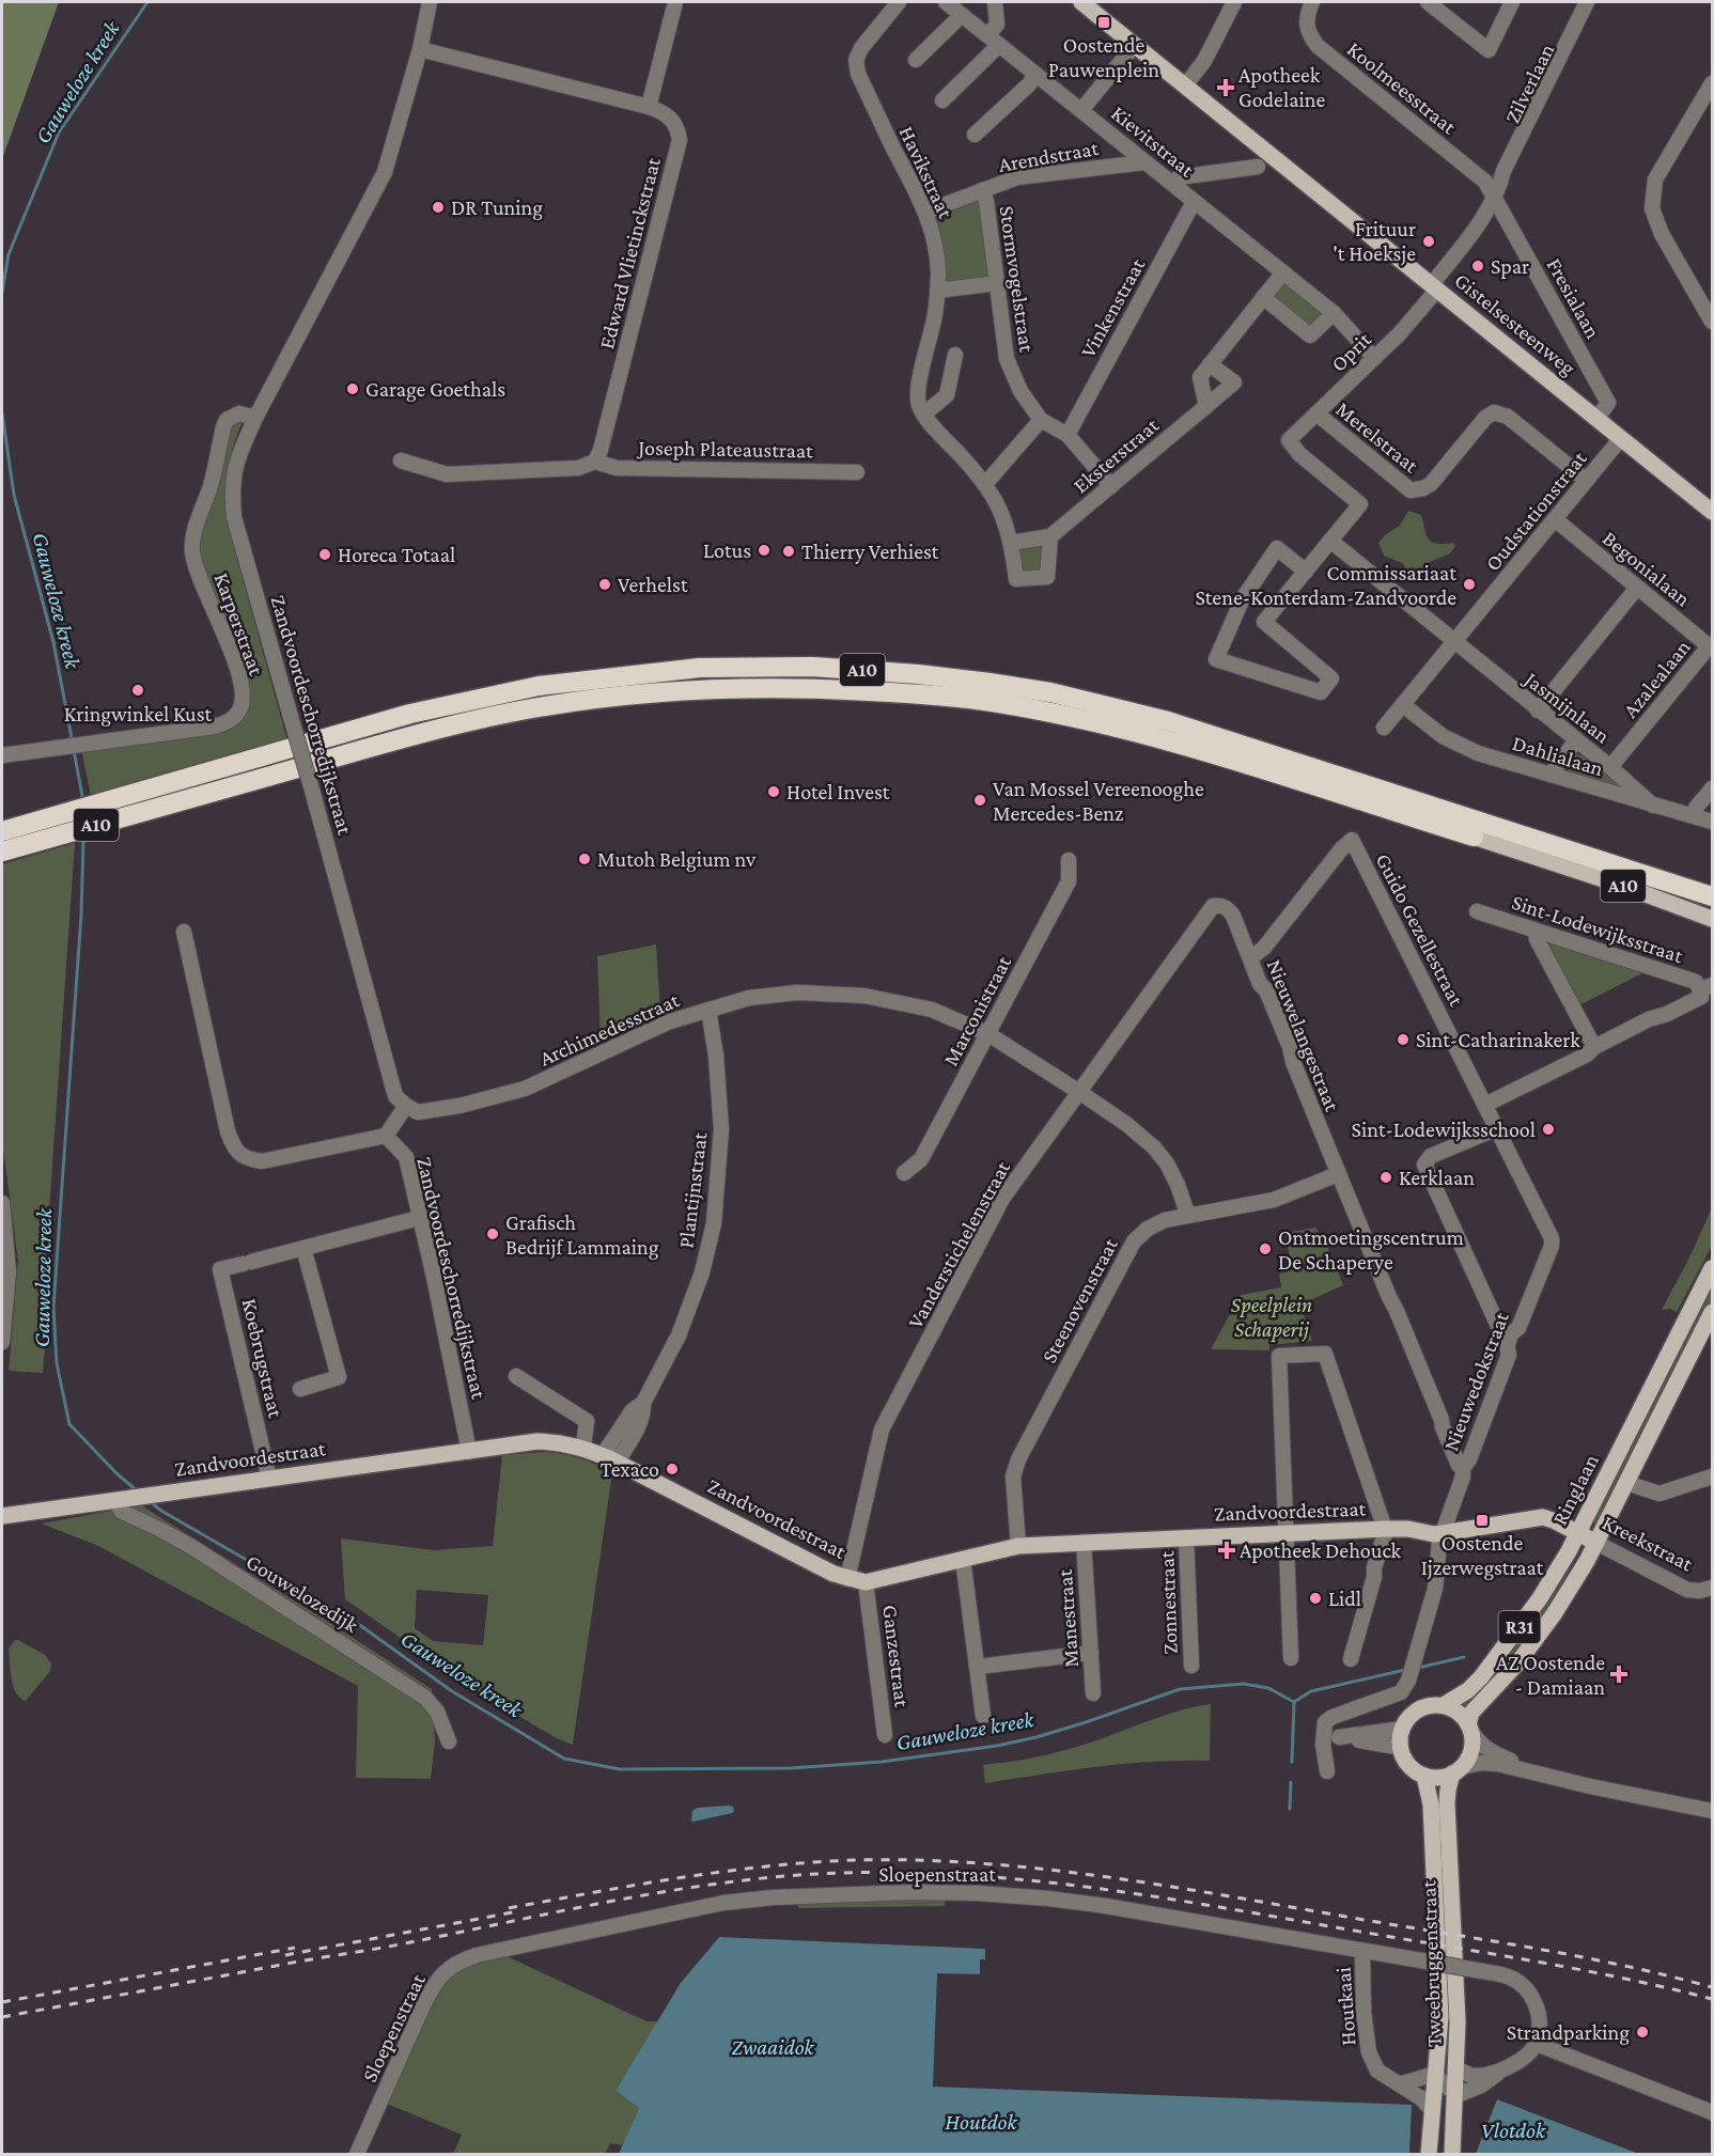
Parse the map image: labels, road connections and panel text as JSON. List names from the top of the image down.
{
  "streets": {
    "highway": ["A10"],
    "main road": [
      "Gistelsesteenweg",
      "Zandvoordestraat",
      "Ringlaan",
      "Kreekstraat",
      "R31",
      "Tweebruggenstraat"
    ],
    "street": [
      "Zilverlaan",
      "Koolmeesstraat",
      "Kievitstraat",
      "Arendstraat",
      "Havikstraat",
      "Edward Vlietinckstraat",
      "Stormvogelstraat",
      "Fresialaan",
      "Vinkenstraat",
      "Oprit",
      "Merelstraat",
      "Joseph Plateaustraat",
      "Eksterstraat",
      "Oudstationstraat",
      "Begonialaan",
      "Karperstraat",
      "Azalealaan",
      "Jasmijnlaan",
      "Zandvoordeschorredijkstraat",
      "Dahlialaan",
      "Sint-Lodewijksstraat",
      "Guido Gezellestraat",
      "Marconistraat",
      "Archimedesstraat",
      "Nieuwelangestraat",
      "Plantijnstraat",
      "Vanderstichelenstraat",
      "Steenovenstraat",
      "Koebrugstraat",
      "Nieuwedokstraat",
      "Gouwelozedijk",
      "Zonnestraat",
      "Manestraat",
      "Ganzestraat",
      "Sloepenstraat",
      "Houtkaai"
    ]
  },
  "crossings": [
    ["Zilverlaan", "Koolmeesstraat"],
    ["Zilverlaan", "Fresialaan"],
    ["Zilverlaan", "Gistelsesteenweg"],
    ["Zilverlaan", "Oprit"],
    ["Koolmeesstraat", "Fresialaan"],
    ["Kievitstraat", "Arendstraat"],
    ["Kievitstraat", "Vinkenstraat"],
    ["Kievitstraat", "Oprit"],
    ["Arendstraat", "Havikstraat"],
    ["Arendstraat", "Stormvogelstraat"],
    ["Edward Vlietinckstraat", "Joseph Plateaustraat"],
    ["Edward Vlietinckstraat", "Zandvoordeschorredijkstraat"],
    ["Stormvogelstraat", "Vinkenstraat"],
    ["Stormvogelstraat", "Eksterstraat"],
    ["Fresialaan", "Gistelsesteenweg"],
    ["Gistelsesteenweg", "Oprit"],
    ["Gistelsesteenweg", "Oudstationstraat"],
    ["Oprit", "Merelstraat"],
    ["Oprit", "Jasmijnlaan"],
    ["Merelstraat", "Oudstationstraat"],
    ["Oudstationstraat", "Begonialaan"],
    ["Oudstationstraat", "Jasmijnlaan"],
    ["Oudstationstraat", "Dahlialaan"],
    ["Begonialaan", "Azalealaan"],
    ["Karperstraat", "Zandvoordeschorredijkstraat"],
    ["Azalealaan", "Jasmijnlaan"],
    ["Jasmijnlaan", "Dahlialaan"],
    ["Zandvoordeschorredijkstraat", "Archimedesstraat"],
    ["Zandvoordeschorredijkstraat", "Koebrugstraat"],
    ["Zandvoordeschorredijkstraat", "Zandvoordestraat"],
    ["Guido Gezellestraat", "Nieuwelangestraat"],
    ["Guido Gezellestraat", "Nieuwedokstraat"],
    ["Marconistraat", "Archimedesstraat"],
    ["Archimedesstraat", "Plantijnstraat"],
    ["Archimedesstraat", "Vanderstichelenstraat"],
    ["Archimedesstraat", "Steenovenstraat"],
    ["Nieuwelangestraat", "Vanderstichelenstraat"],
    ["Nieuwelangestraat", "Steenovenstraat"],
    ["Nieuwelangestraat", "Nieuwedokstraat"],
    ["Plantijnstraat", "Zandvoordestraat"],
    ["Vanderstichelenstraat", "Zandvoordestraat"],
    ["Steenovenstraat", "Zandvoordestraat"],
    ["Koebrugstraat", "Zandvoordestraat"],
    ["Nieuwedokstraat", "Zandvoordestraat"],
    ["Zandvoordestraat", "Ringlaan"],
    ["Zandvoordestraat", "Kreekstraat"],
    ["Zandvoordestraat", "Gouwelozedijk"],
    ["Zandvoordestraat", "Zonnestraat"],
    ["Zandvoordestraat", "Manestraat"],
    ["Zandvoordestraat", "Ganzestraat"],
    ["Ringlaan", "Kreekstraat"],
    ["Ringlaan", "R31"],
    ["Ringlaan", "Tweebruggenstraat"],
    ["R31", "Tweebruggenstraat"],
    ["Sloepenstraat", "Houtkaai"],
    ["Tweebruggenstraat", "Houtkaai"]
  ],
  "water": [
    "Gauweloze kreek",
    "Zwaaidok",
    "Houtdok",
    "Vlotdok"
  ],
  "parks": ["Speelplein Schaperij"],
  "places": {
    "transit": ["Oostende Pauwenplein", "Oostende Ijzerwegstraat"],
    "health": ["Apotheek Godelaine", "Apotheek Dehouck", "AZ Oostende - Damiaan"],
    "other": [
      "DR Tuning",
      "Frituur 't Hoeksje",
      "Spar",
      "Garage Goethals",
      "Lotus",
      "Thierry Verhiest",
      "Horeca Totaal",
      "Verhelst",
      "Commissariaat Stene-Konterdam-Zandvoorde",
      "Kringwinkel Kust",
      "Hotel Invest",
      "Van Mossel Vereenooghe Mercedes-Benz",
      "Mutoh Belgium nv",
      "Sint-Catharinakerk",
      "Sint-Lodewijksschool",
      "Kerklaan",
      "Grafisch Bedrijf Lammaing",
      "Ontmoetingscentrum De Schaperye",
      "Texaco",
      "Lidl",
      "Strandparking"
    ]
  }
}
